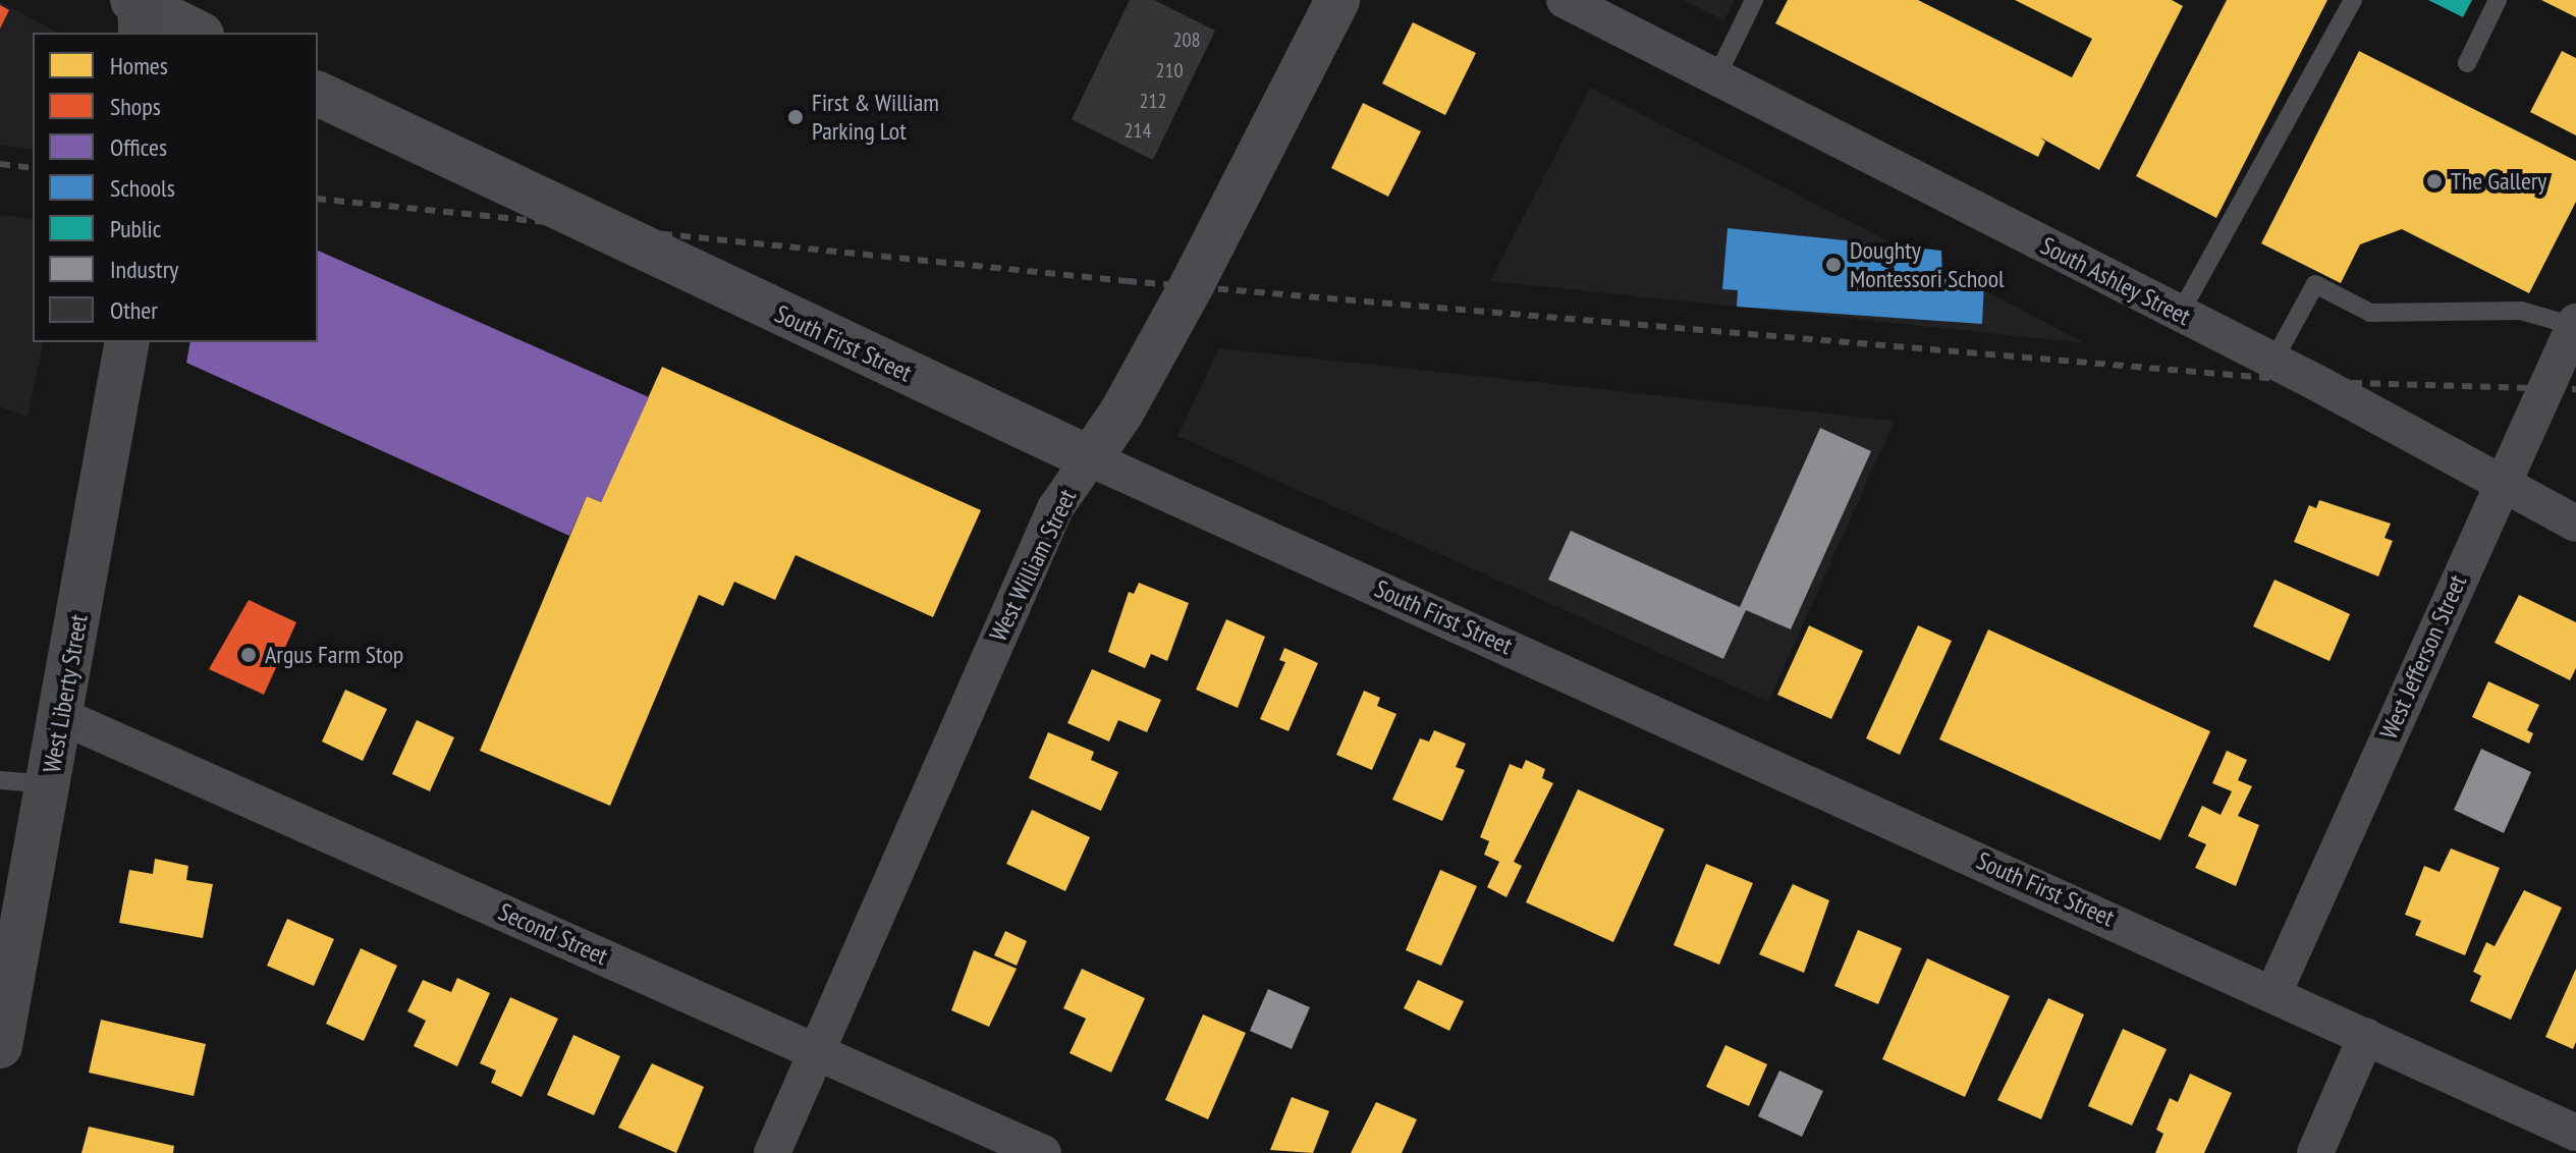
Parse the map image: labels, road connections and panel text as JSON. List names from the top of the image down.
{
  "streets": {
    "main road": ["West Liberty Street"],
    "street": [
      "South Ashley Street",
      "South First Street",
      "West William Street",
      "West Jefferson Street",
      "Second Street"
    ]
  },
  "crossings": [
    ["South Ashley Street", "West Jefferson Street"],
    ["South First Street", "West William Street"],
    ["South First Street", "West Jefferson Street"],
    ["West William Street", "Second Street"],
    ["West Liberty Street", "Second Street"]
  ],
  "places": [
    "First & William Parking Lot",
    "The Gallery",
    "Doughty Montessori School",
    "Argus Farm Stop"
  ],
  "house_numbers": [
    "208",
    "210",
    "212",
    "214"
  ],
  "legend": [
    "Homes",
    "Shops",
    "Offices",
    "Schools",
    "Public",
    "Industry",
    "Other"
  ]
}
